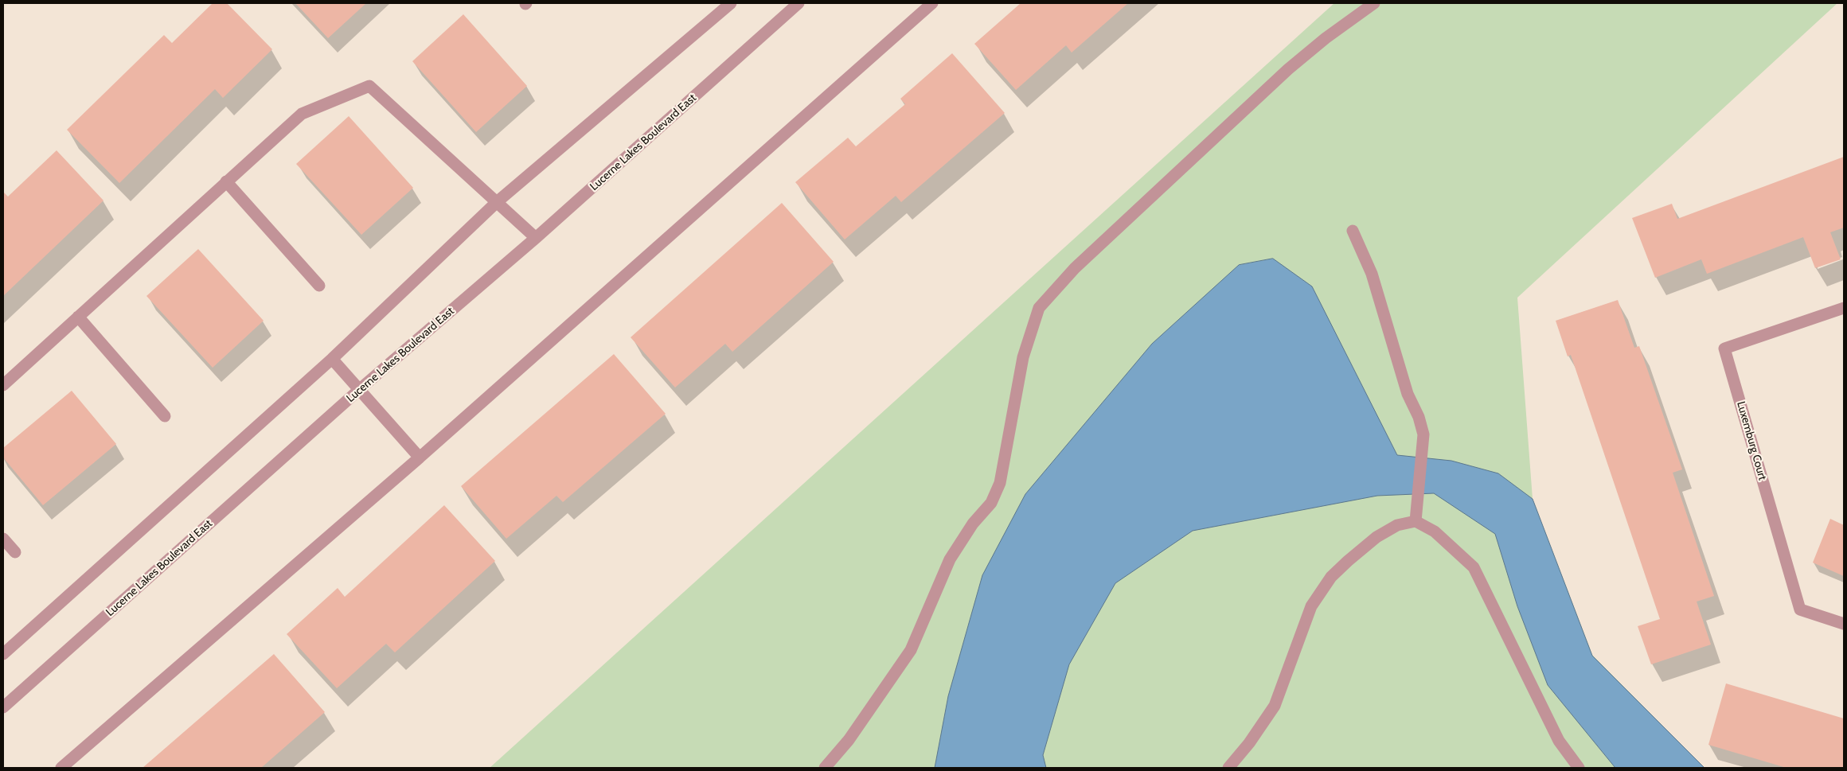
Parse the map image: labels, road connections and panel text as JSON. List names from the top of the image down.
{
  "streets": {
    "street": ["Lucerne Lakes Boulevard East", "Luxemburg Court"]
  }
}
